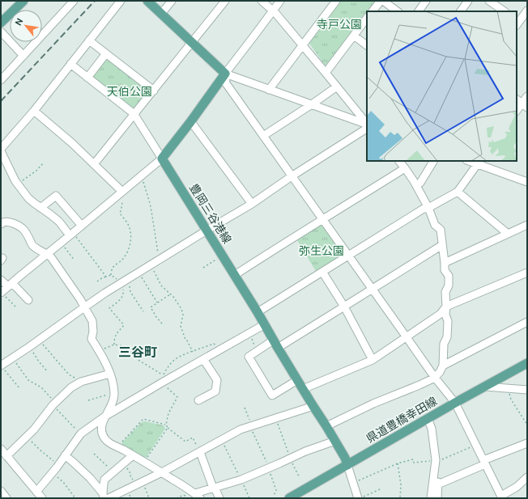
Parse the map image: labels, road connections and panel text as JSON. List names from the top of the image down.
{
  "streets": {
    "main road": ["豊岡三谷港線", "県道豊橋幸田線"]
  },
  "crossings": [
    ["豊岡三谷港線", "県道豊橋幸田線"]
  ],
  "districts": ["三谷町"],
  "parks": ["寺戸公園", "天伯公園", "弥生公園"],
  "north": "top left"
}
